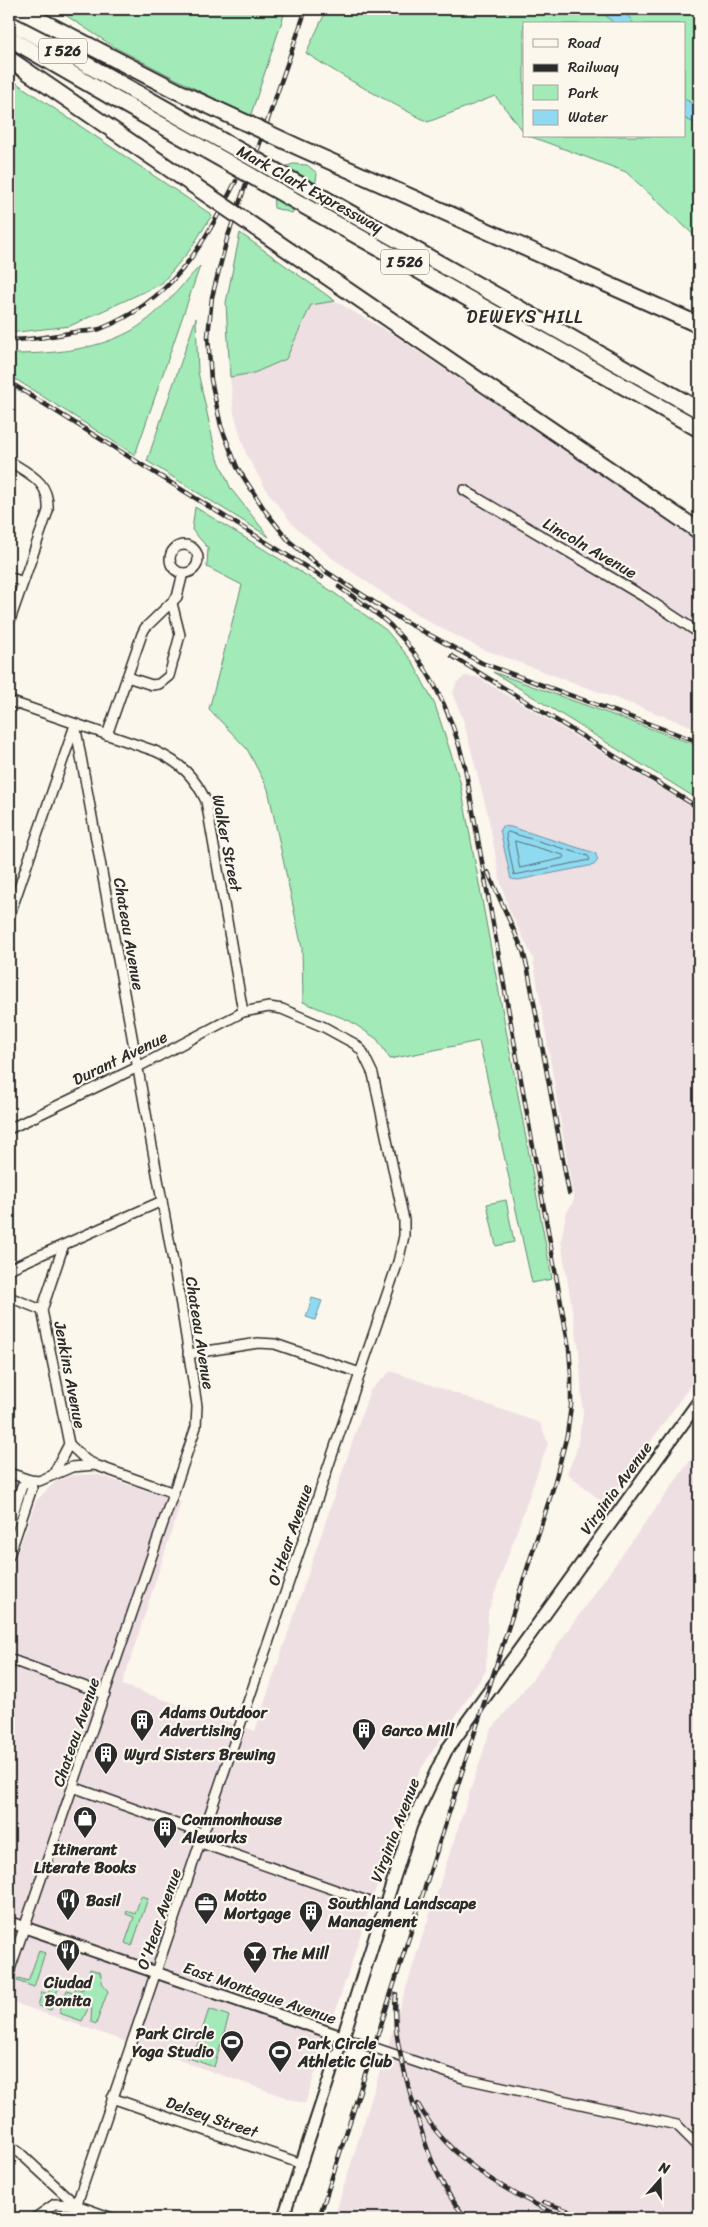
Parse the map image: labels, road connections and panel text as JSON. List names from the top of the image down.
{
  "streets": {
    "highway": ["I 526", "Mark Clark Expressway"],
    "main road": ["Virginia Avenue"],
    "street": [
      "Lincoln Avenue",
      "Walker Street",
      "Chateau Avenue",
      "Durant Avenue",
      "Jenkins Avenue",
      "O'Hear Avenue",
      "East Montague Avenue",
      "Delsey Street"
    ]
  },
  "crossings": [
    ["Walker Street", "Chateau Avenue"],
    ["Walker Street", "Durant Avenue"],
    ["Chateau Avenue", "Durant Avenue"],
    ["Chateau Avenue", "East Montague Avenue"],
    ["Durant Avenue", "O'Hear Avenue"],
    ["Virginia Avenue", "East Montague Avenue"],
    ["Virginia Avenue", "Delsey Street"],
    ["O'Hear Avenue", "East Montague Avenue"],
    ["O'Hear Avenue", "Delsey Street"]
  ],
  "districts": ["DEWEYS HILL"],
  "places": {
    "building": [
      "Adams Outdoor Advertising",
      "Garco Mill",
      "Wyrd Sisters Brewing",
      "Commonhouse Aleworks",
      "Southland Landscape Management"
    ],
    "shop": ["Itinerant Literate Books"],
    "restaurant": ["Basil", "Ciudad Bonita"],
    "office": ["Motto Mortgage"],
    "bar": ["The Mill"],
    "sports": ["Park Circle Yoga Studio", "Park Circle Athletic Club"]
  },
  "legend": [
    "Road",
    "Railway",
    "Park",
    "Water"
  ],
  "north": "top"
}
